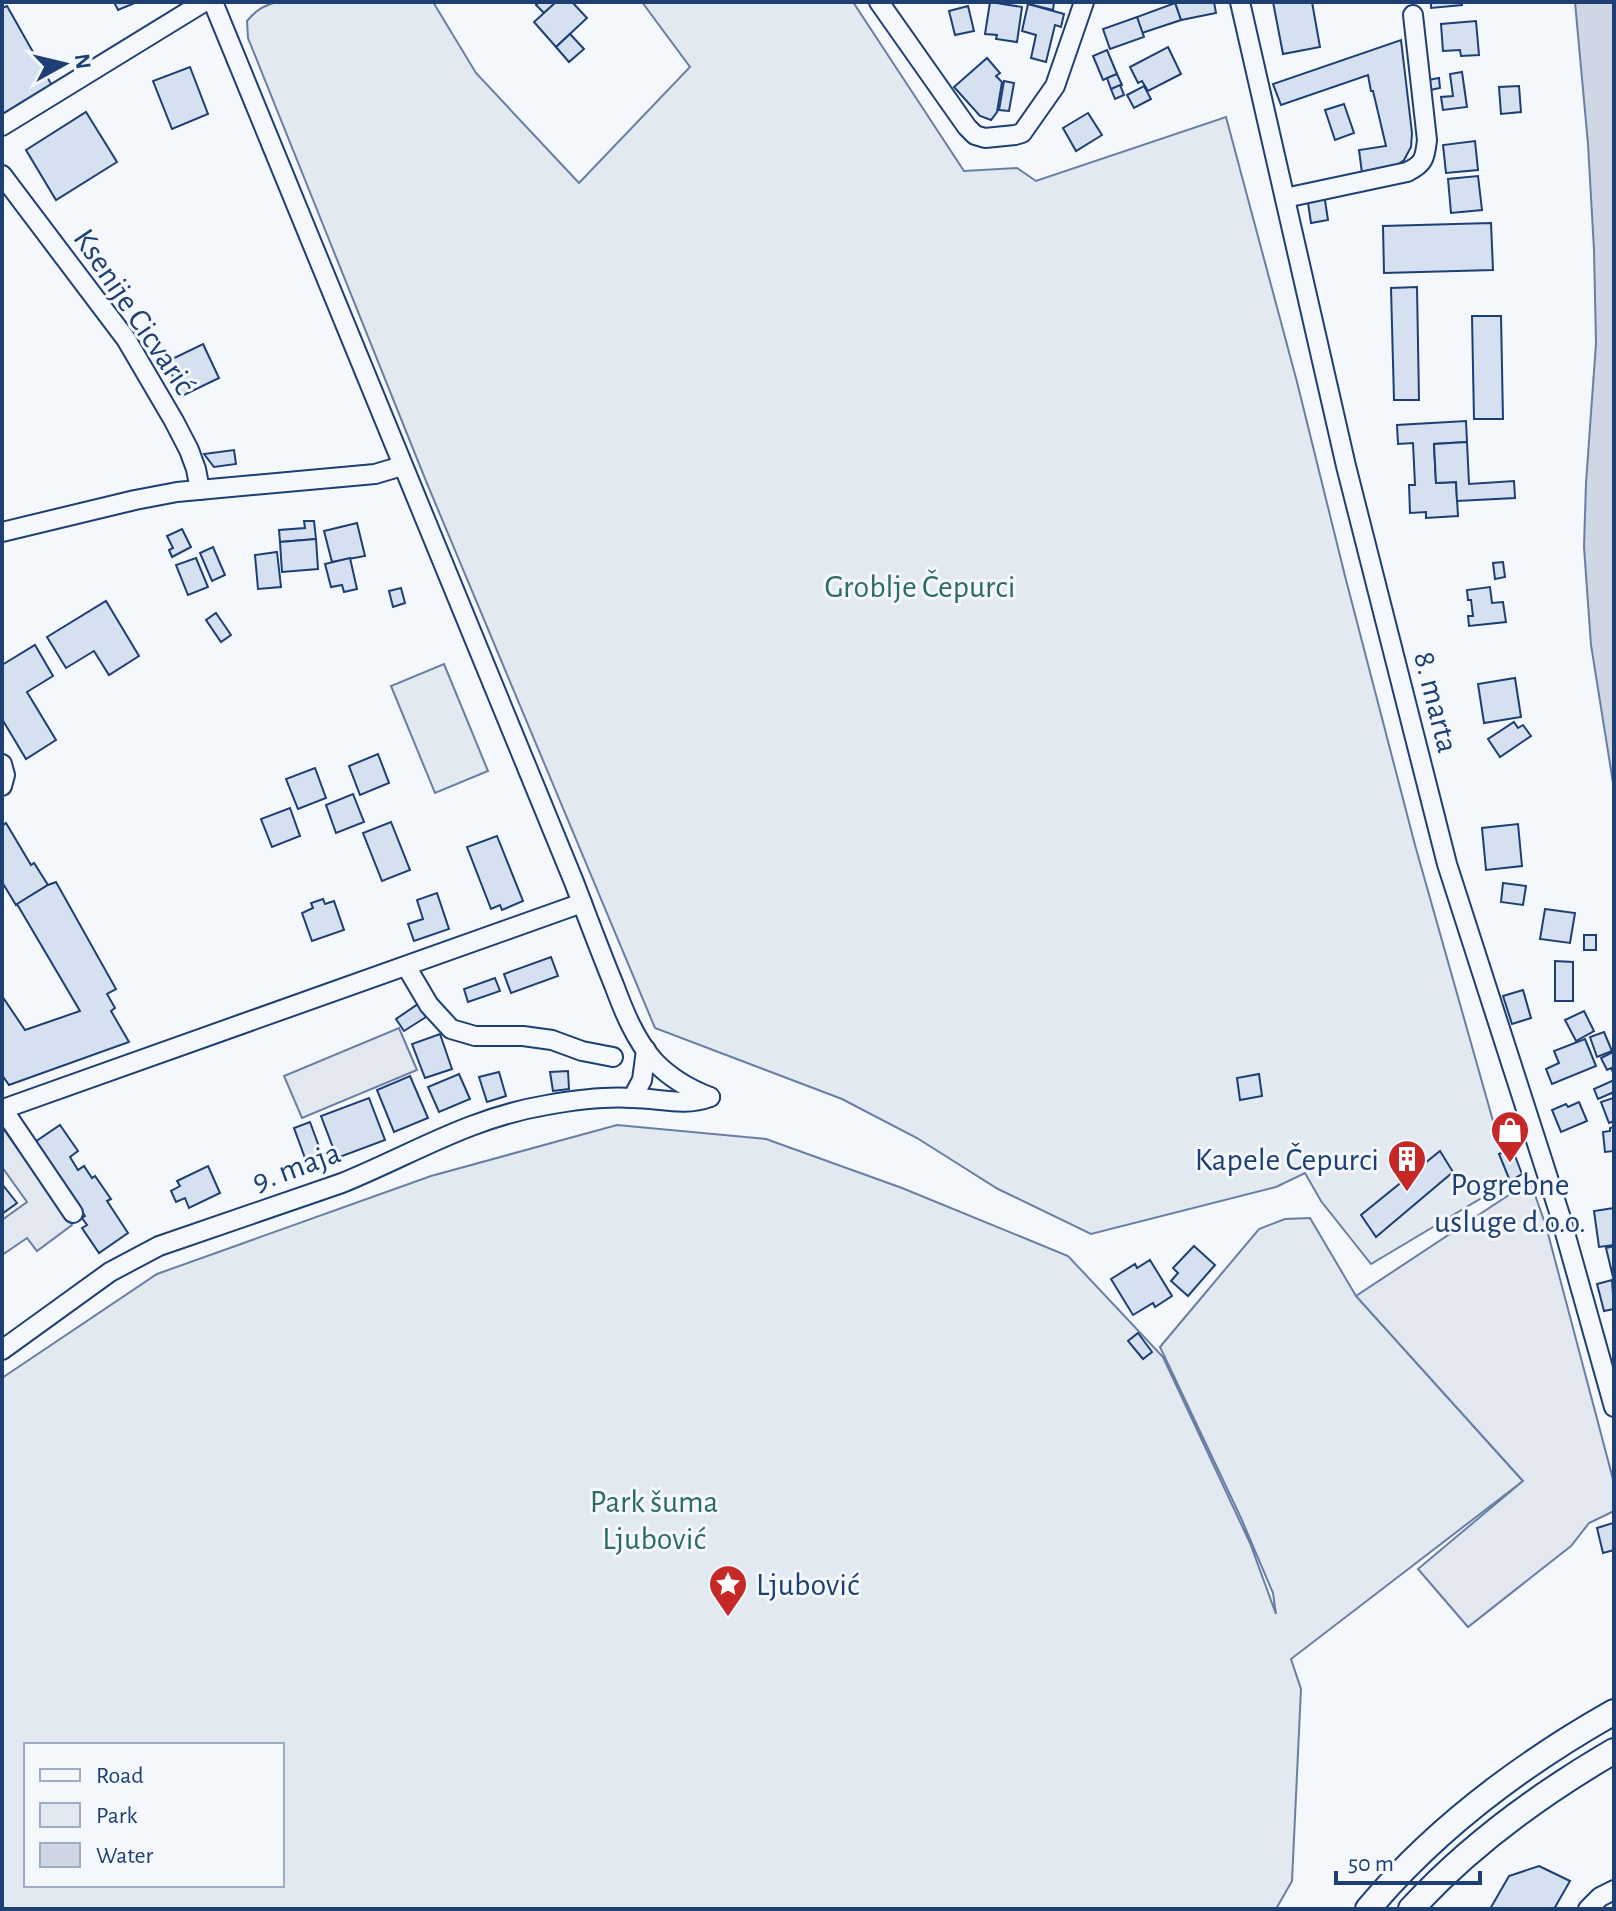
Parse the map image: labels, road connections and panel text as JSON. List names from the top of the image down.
{
  "streets": {
    "street": ["Ksenije Cicvarić", "8. marta", "9. maja"]
  },
  "parks": ["Groblje Čepurci", "Park šuma Ljubović"],
  "places": {
    "shop": ["Pogrebne usluge d.o.o."],
    "building": ["Kapele Čepurci"],
    "place": ["Ljubović"]
  },
  "legend": ["Road", "Park", "Water"],
  "scale_bar": "50 m",
  "north": "right"
}
